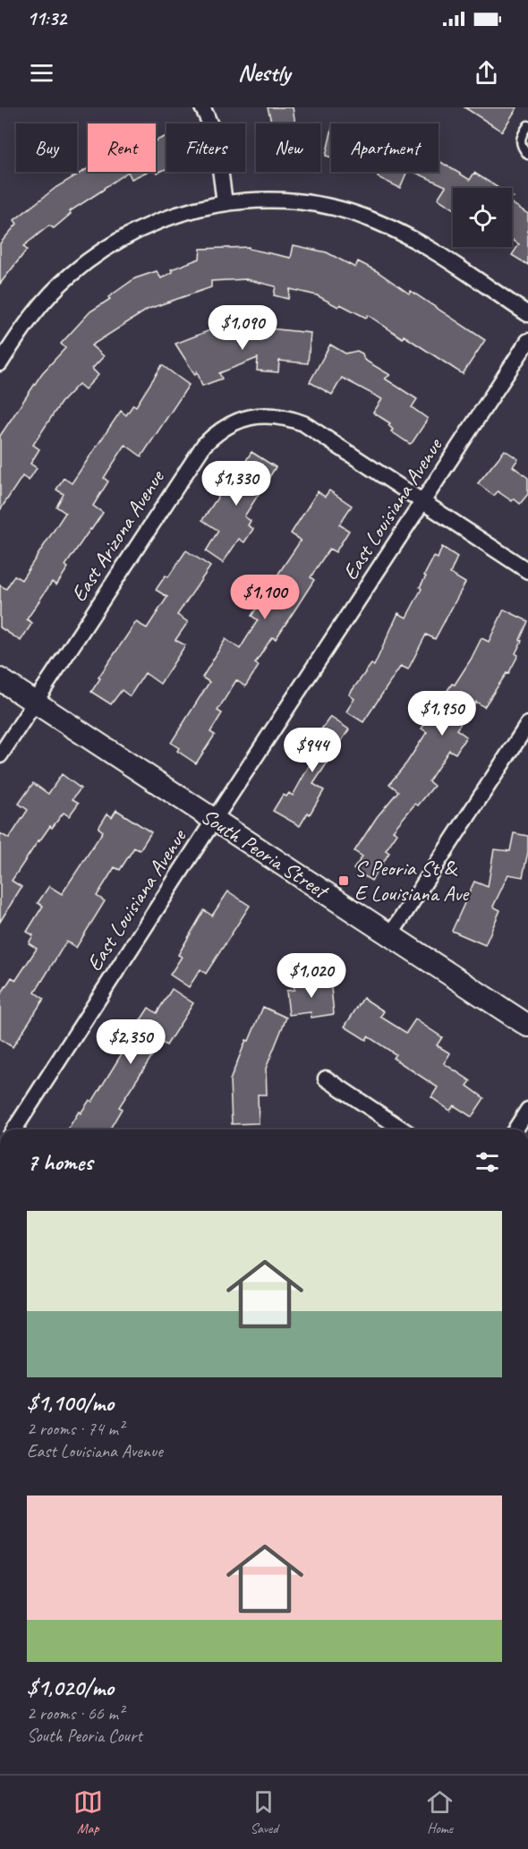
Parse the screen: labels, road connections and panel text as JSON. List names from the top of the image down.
{
  "streets": {
    "main road": ["South Peoria Street"],
    "street": ["East Louisiana Avenue", "East Arizona Avenue"]
  },
  "crossings": [
    ["East Louisiana Avenue", "East Arizona Avenue"],
    ["East Louisiana Avenue", "South Peoria Street"],
    ["East Arizona Avenue", "South Peoria Street"]
  ],
  "places": {
    "transit": ["S Peoria St & E Louisiana Ave"]
  },
  "page": {
    "status": "11:32",
    "header": "Nestly",
    "chip": [
      "Buy",
      "Rent",
      "Filters",
      "New",
      "Apartment"
    ],
    "price": [
      "$1,090",
      "$1,330",
      "$1,100",
      "$1,950",
      "$944",
      "$1,020",
      "$2,350"
    ],
    "heading": "7 homes",
    "list": [
      {
        "name": "$1,100/mo",
        "note": "2 rooms · 74 m² · East Louisiana Avenue"
      },
      {
        "name": "$1,020/mo",
        "note": "2 rooms · 66 m² · South Peoria Court"
      }
    ],
    "tabs": ["Map", "Saved", "Home"]
  }
}
